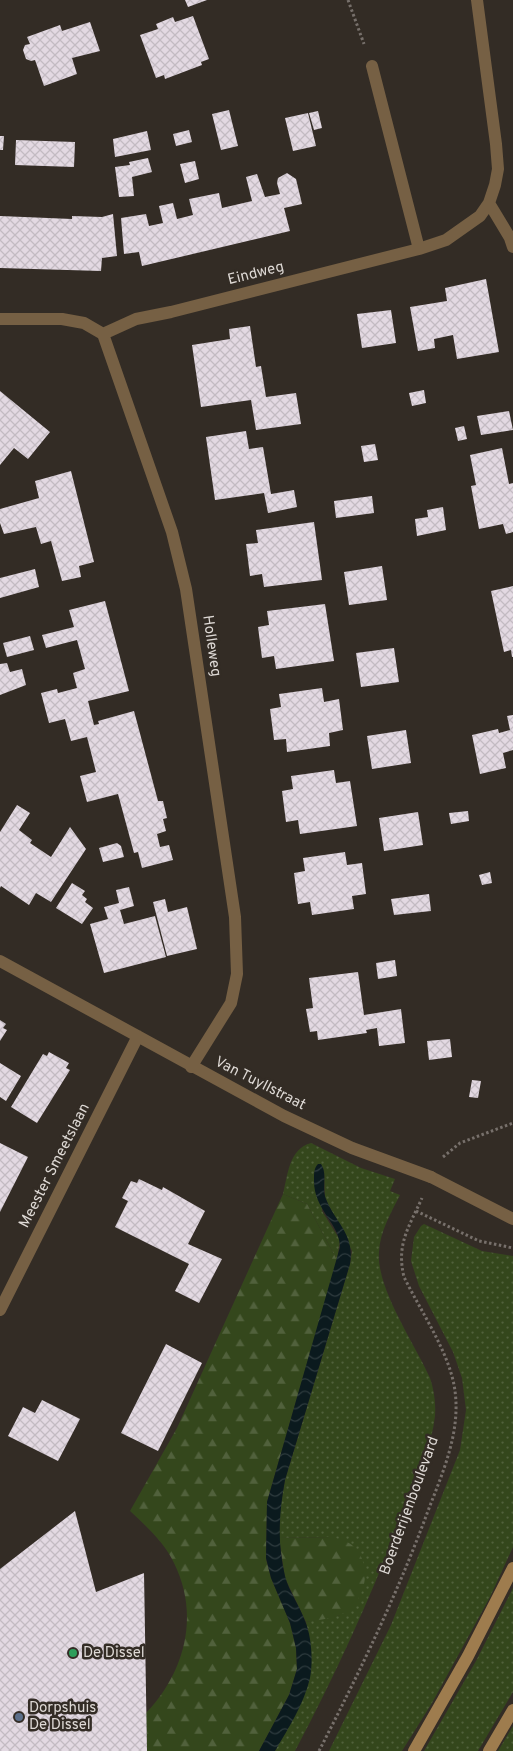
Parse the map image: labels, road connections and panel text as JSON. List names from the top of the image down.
{
  "streets": {
    "street": [
      "Eindweg",
      "Holleweg",
      "Van Tuyllstraat",
      "Meester Smeetslaan"
    ],
    "path": ["Boerderijenboulevard"]
  },
  "crossings": [
    ["Eindweg", "Holleweg"],
    ["Holleweg", "Van Tuyllstraat"],
    ["Van Tuyllstraat", "Meester Smeetslaan"]
  ],
  "places": ["De Dissel", "Dorpshuis De Dissel"]
}
